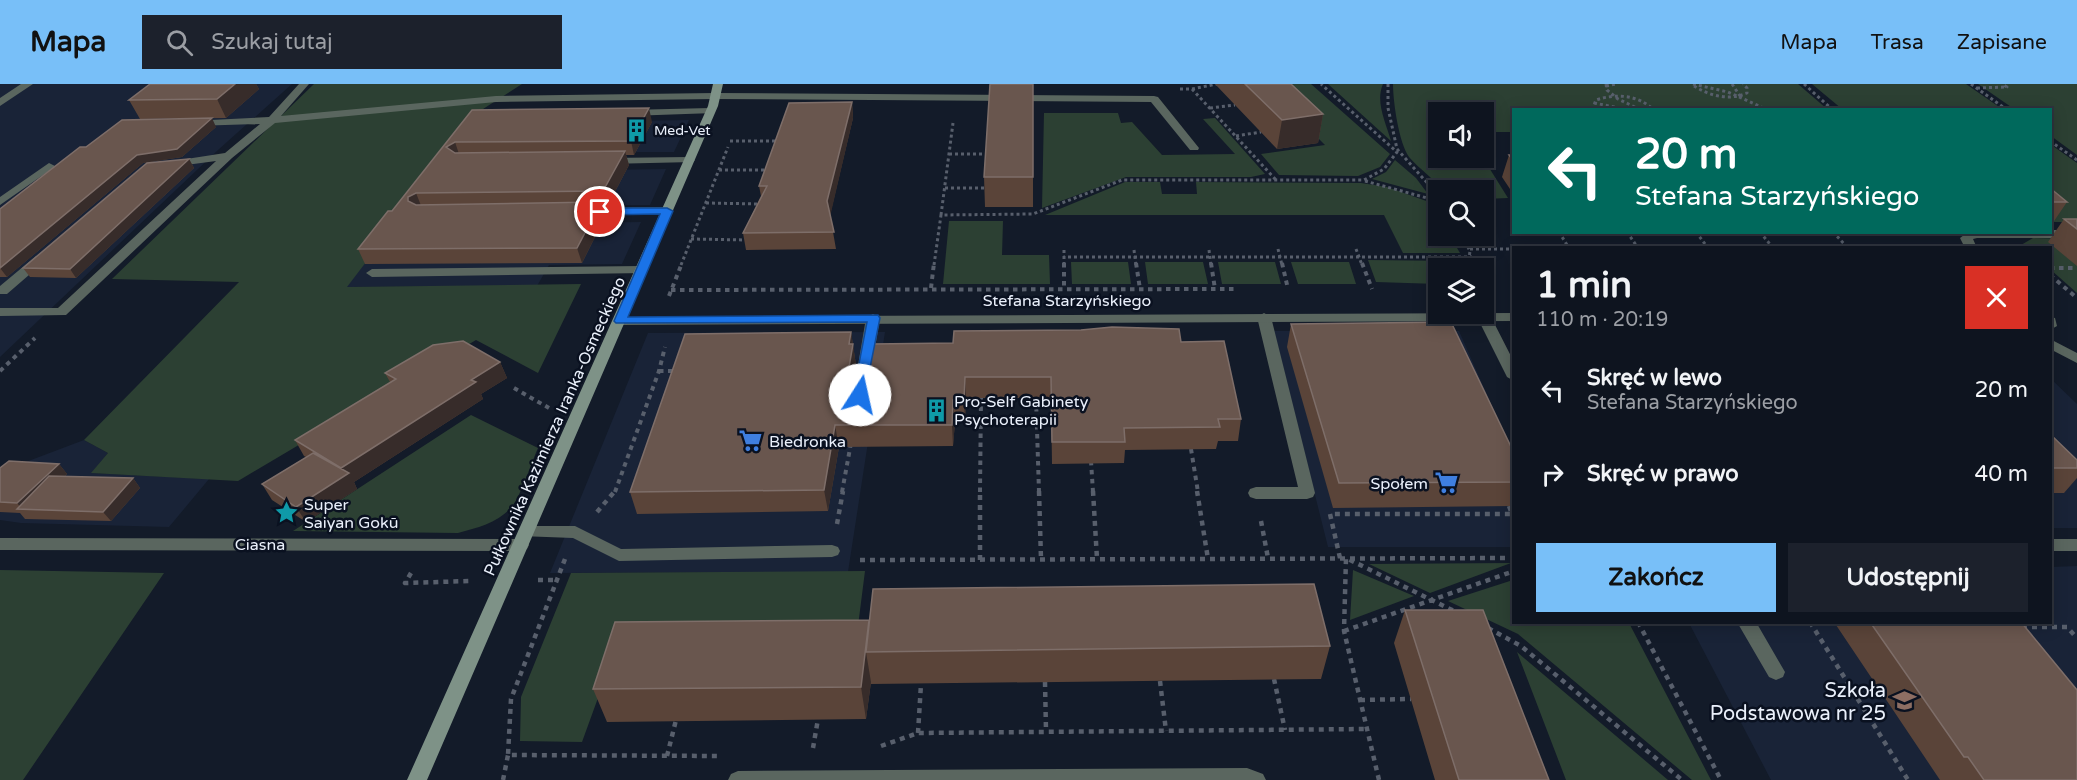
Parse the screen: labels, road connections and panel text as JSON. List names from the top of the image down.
{
  "streets": {
    "street": ["Stefana Starzyńskiego", "Pułkownika Kazimierza Iranka-Osmeckiego", "Ciasna"]
  },
  "crossings": [
    ["Stefana Starzyńskiego", "Pułkownika Kazimierza Iranka-Osmeckiego"],
    ["Pułkownika Kazimierza Iranka-Osmeckiego", "Ciasna"]
  ],
  "places": {
    "building": ["Med-Vet", "Pro-Self Gabinety Psychoterapii"],
    "supermarket": ["Biedronka", "Społem"],
    "place": ["Super Saiyan Gokū"],
    "school or university": ["Szkoła Podstawowa nr 25"]
  },
  "page": {
    "header": "Mapa",
    "search": "Szukaj tutaj",
    "nav": ["Mapa", "Trasa", "Zapisane"],
    "turn": ["20 m", "Stefana Starzyńskiego"],
    "heading": ["1 min", "110 m · 20:19"],
    "list": [
      {
        "name": "Skręć w lewo",
        "note": "Stefana Starzyńskiego",
        "value": "20 m"
      },
      {
        "name": "Skręć w prawo",
        "value": "40 m"
      }
    ],
    "buttons": ["Zakończ", "Udostępnij"]
  }
}
